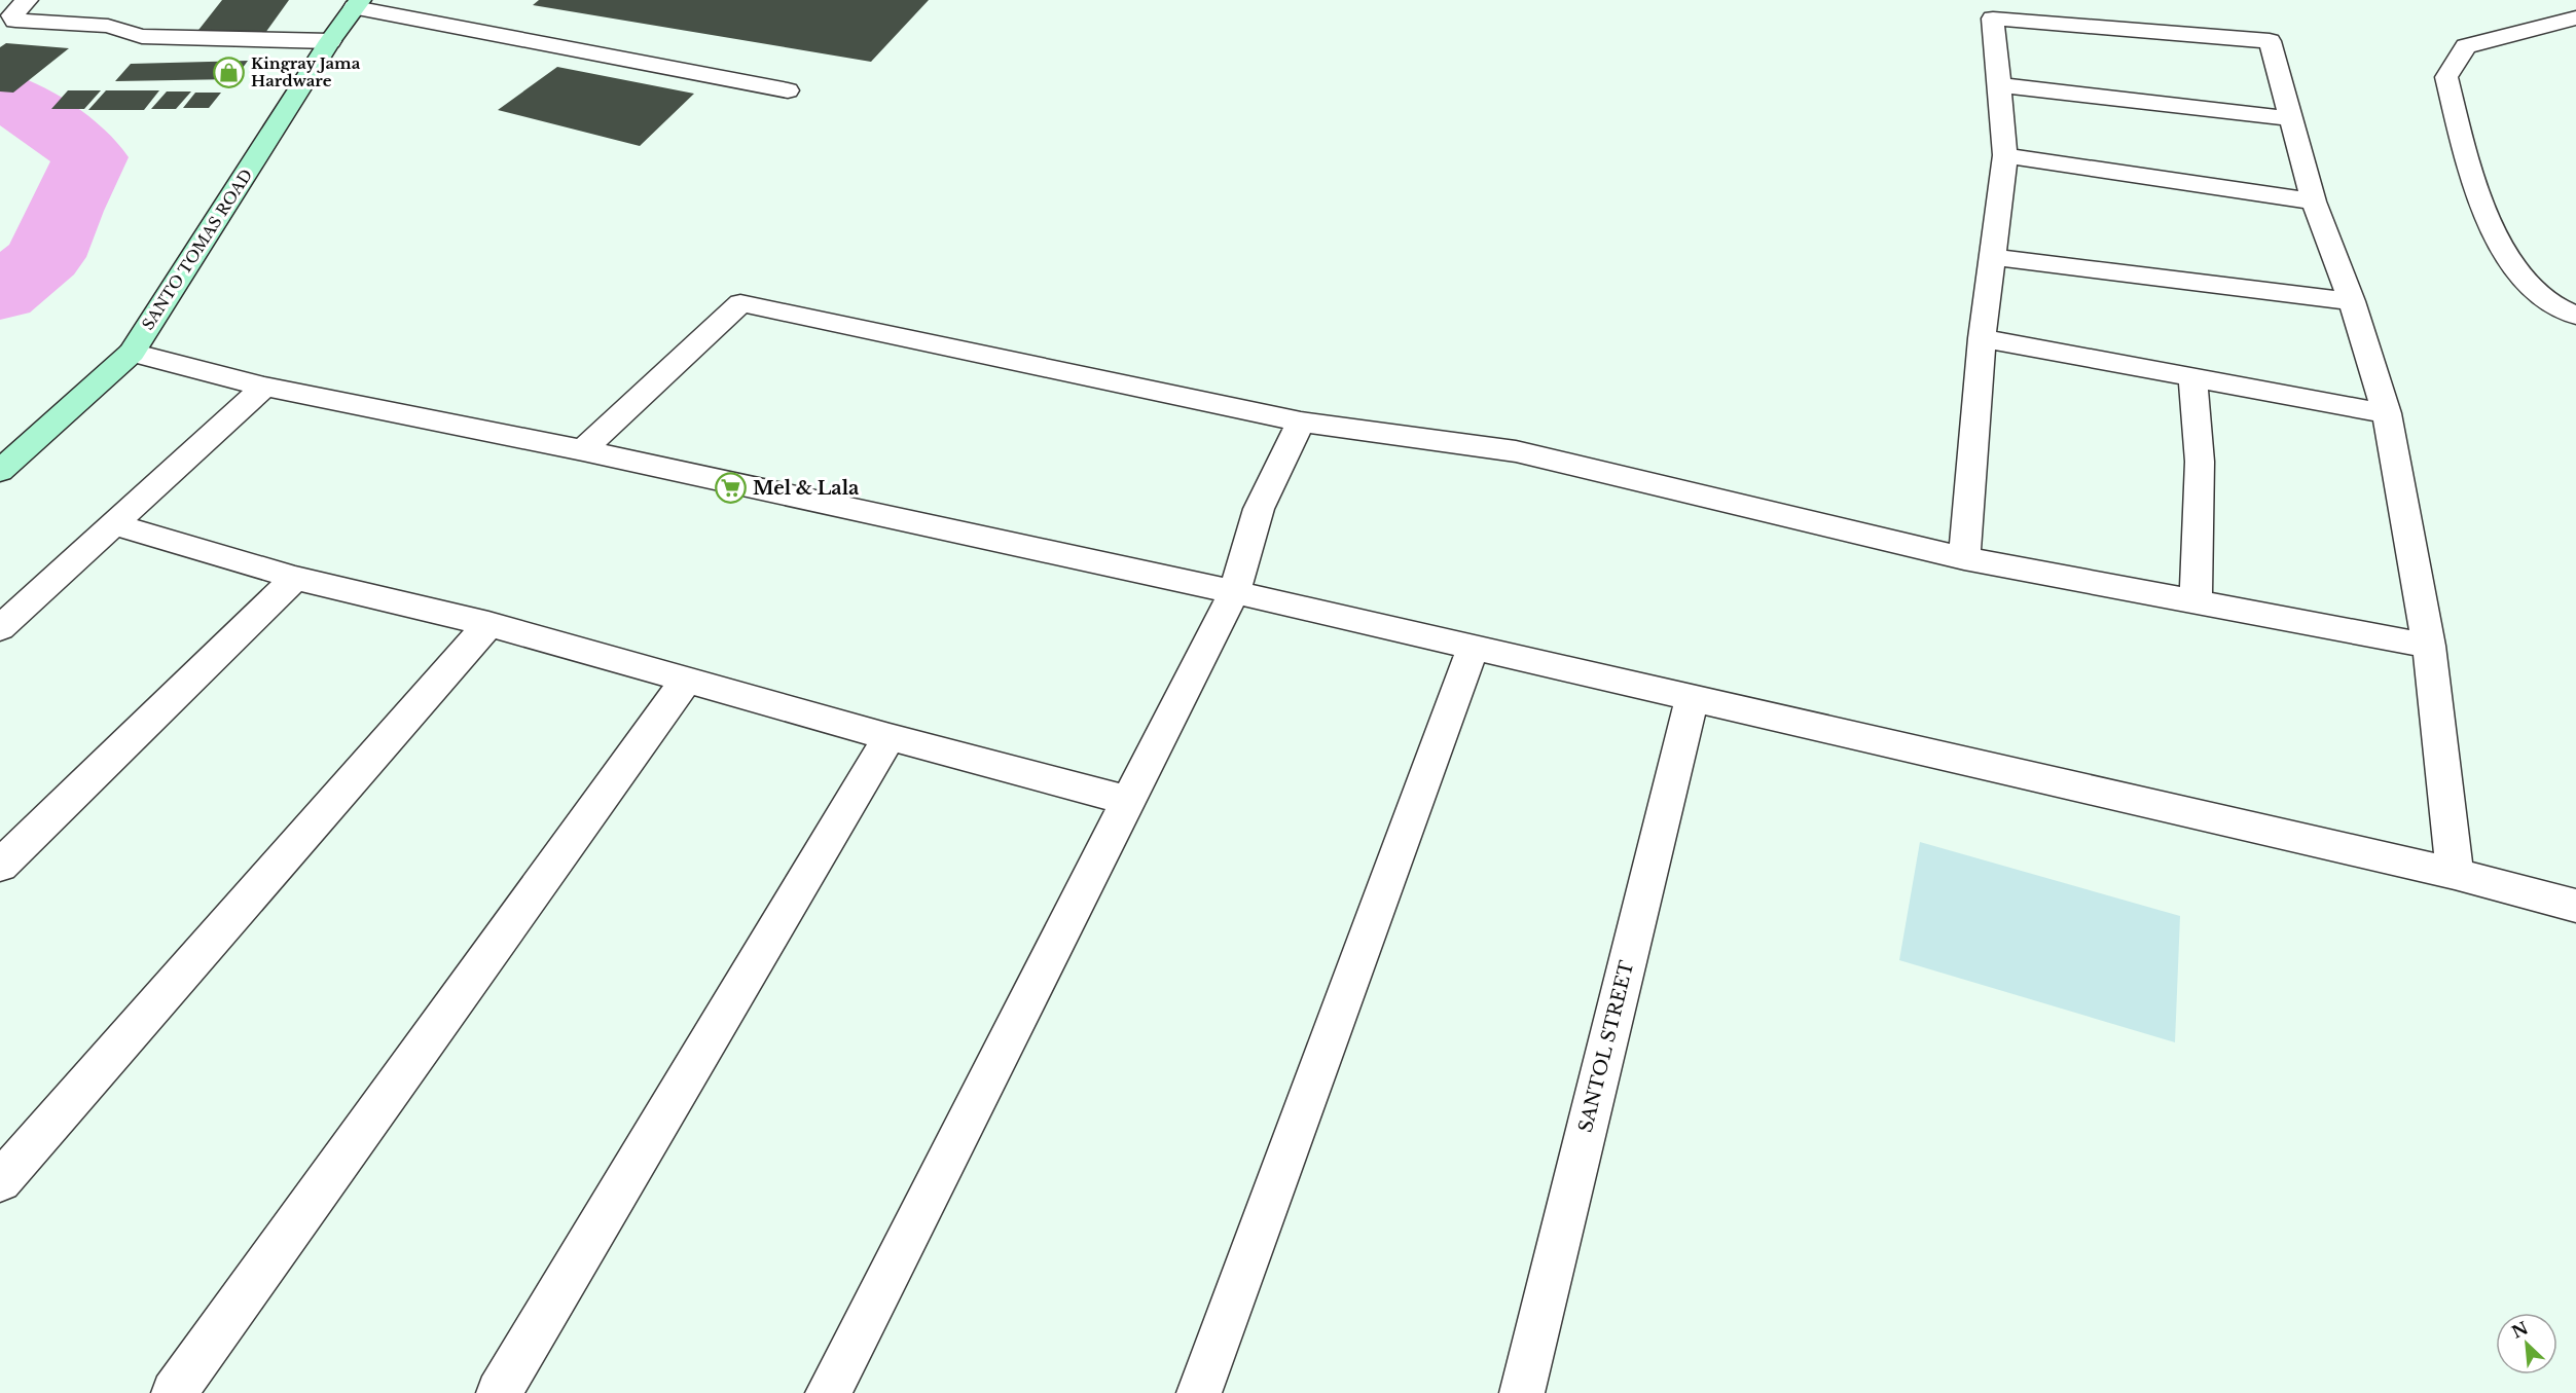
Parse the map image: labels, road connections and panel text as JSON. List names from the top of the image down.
{
  "streets": {
    "street": ["SANTO TOMAS ROAD", "SANTOL STREET"]
  },
  "places": {
    "shop": ["Kingray Jama Hardware"],
    "supermarket": ["Mel & Lala"]
  },
  "north": "top left"
}
